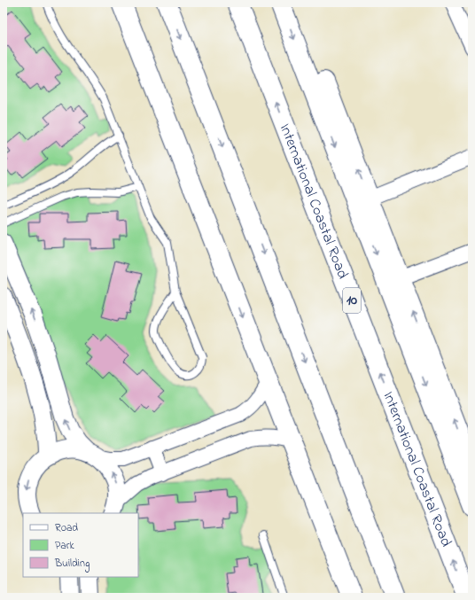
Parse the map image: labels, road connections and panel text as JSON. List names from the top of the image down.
{
  "streets": {
    "main road": ["International Coastal Road", "10"]
  },
  "legend": ["Road", "Park", "Building"]
}
